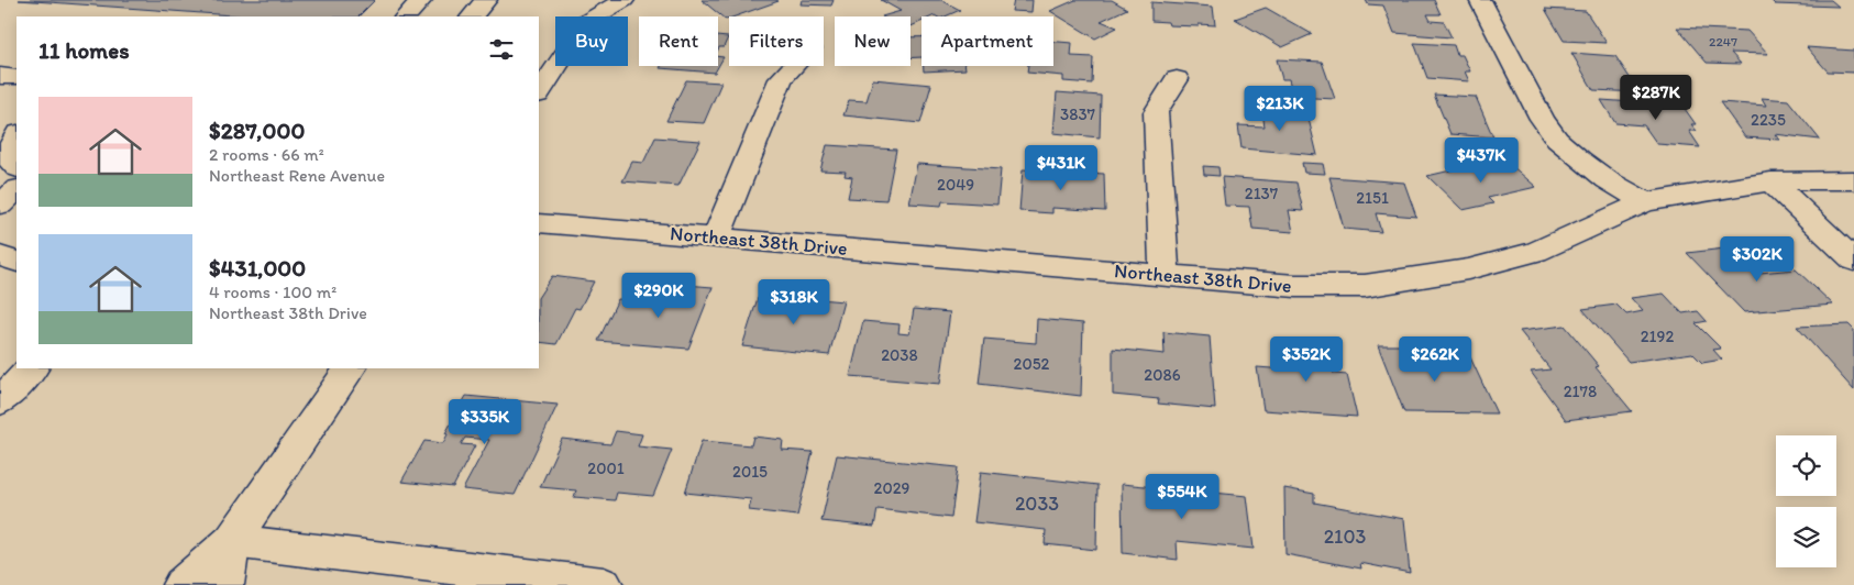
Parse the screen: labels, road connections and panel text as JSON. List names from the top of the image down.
{
  "streets": {
    "main road": ["Northeast 38th Drive"]
  },
  "house_numbers": [
    "2247",
    "3837",
    "2235",
    "2049",
    "2137",
    "2151",
    "2192",
    "2038",
    "2052",
    "2086",
    "2178",
    "2001",
    "2015",
    "2029",
    "2033",
    "2103"
  ],
  "page": {
    "chip": [
      "Buy",
      "Rent",
      "Filters",
      "New",
      "Apartment"
    ],
    "heading": "11 homes",
    "price": [
      "$287K",
      "$213K",
      "$437K",
      "$431K",
      "$302K",
      "$290K",
      "$318K",
      "$352K",
      "$262K",
      "$335K",
      "$554K"
    ],
    "list": [
      {
        "name": "$287,000",
        "note": "2 rooms · 66 m² · Northeast Rene Avenue"
      },
      {
        "name": "$431,000",
        "note": "4 rooms · 100 m² · Northeast 38th Drive"
      }
    ]
  }
}
